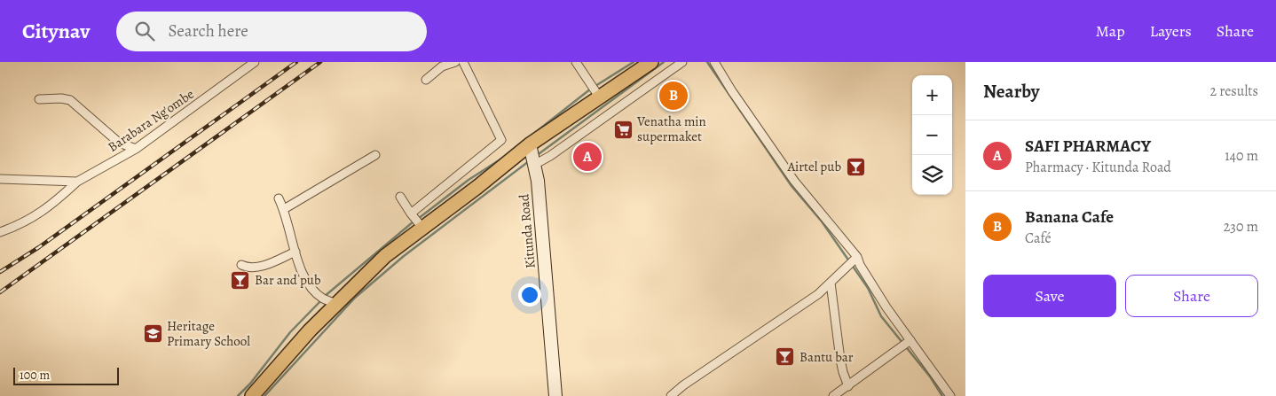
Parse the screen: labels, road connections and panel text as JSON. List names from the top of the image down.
{
  "streets": {
    "street": ["Barabara Ng'ombe", "Kitunda Road"]
  },
  "places": {
    "supermarket": ["Venatha min supermaket"],
    "bar": ["Airtel pub", "Bar and pub", "Bantu bar"],
    "school or university": ["Heritage Primary School"]
  },
  "scale_bar": "100 m",
  "page": {
    "header": "Citynav",
    "search": "Search here",
    "nav": ["Map", "Layers", "Share"],
    "heading": ["Nearby", "2 results"],
    "map_buttons": ["+", "−"],
    "pins": ["B", "A"],
    "list": [
      {
        "mark": "A",
        "name": "SAFI PHARMACY",
        "note": "Pharmacy · Kitunda Road",
        "value": "140 m"
      },
      {
        "mark": "B",
        "name": "Banana Cafe",
        "note": "Café",
        "value": "230 m"
      }
    ],
    "buttons": ["Save", "Share"],
    "scale": "100 m"
  }
}
